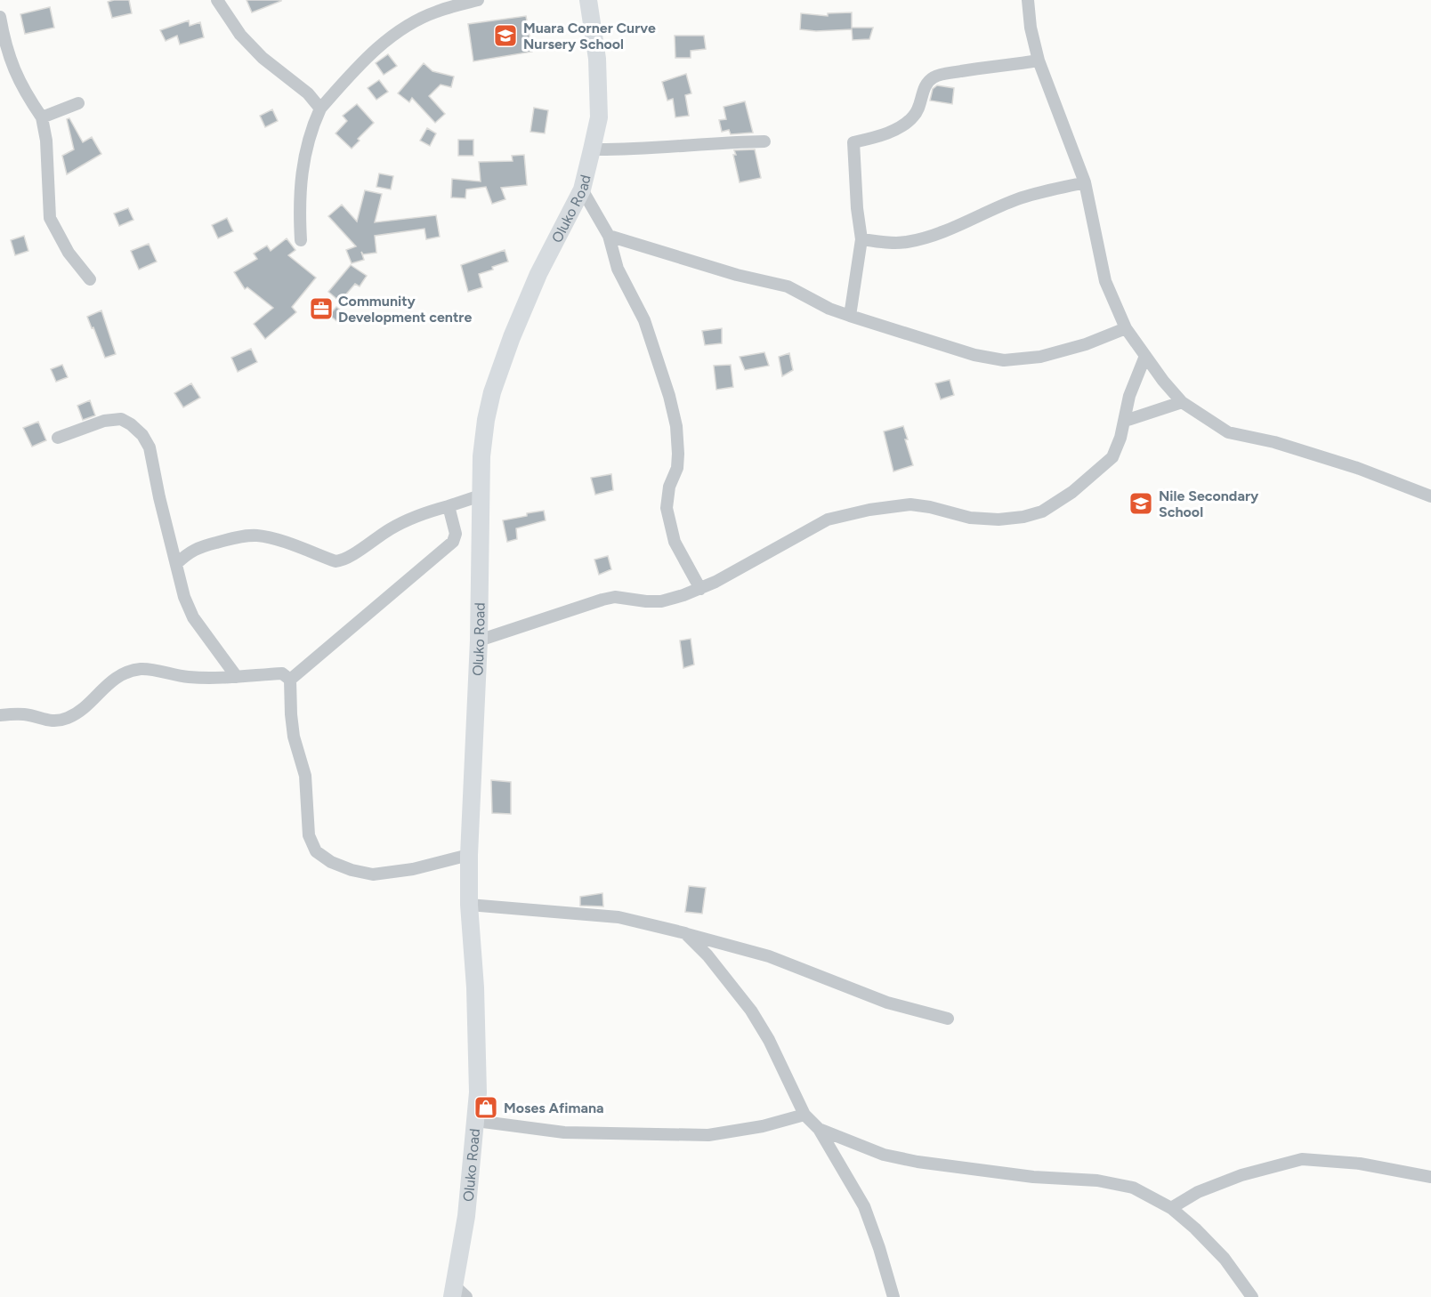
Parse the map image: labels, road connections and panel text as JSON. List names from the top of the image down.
{
  "streets": {
    "main road": ["Oluko Road"]
  },
  "places": {
    "school or university": ["Muara Corner Curve Nursery School", "Nile Secondary School"],
    "office": ["Community Development centre"],
    "shop": ["Moses Afimana"]
  }
}
